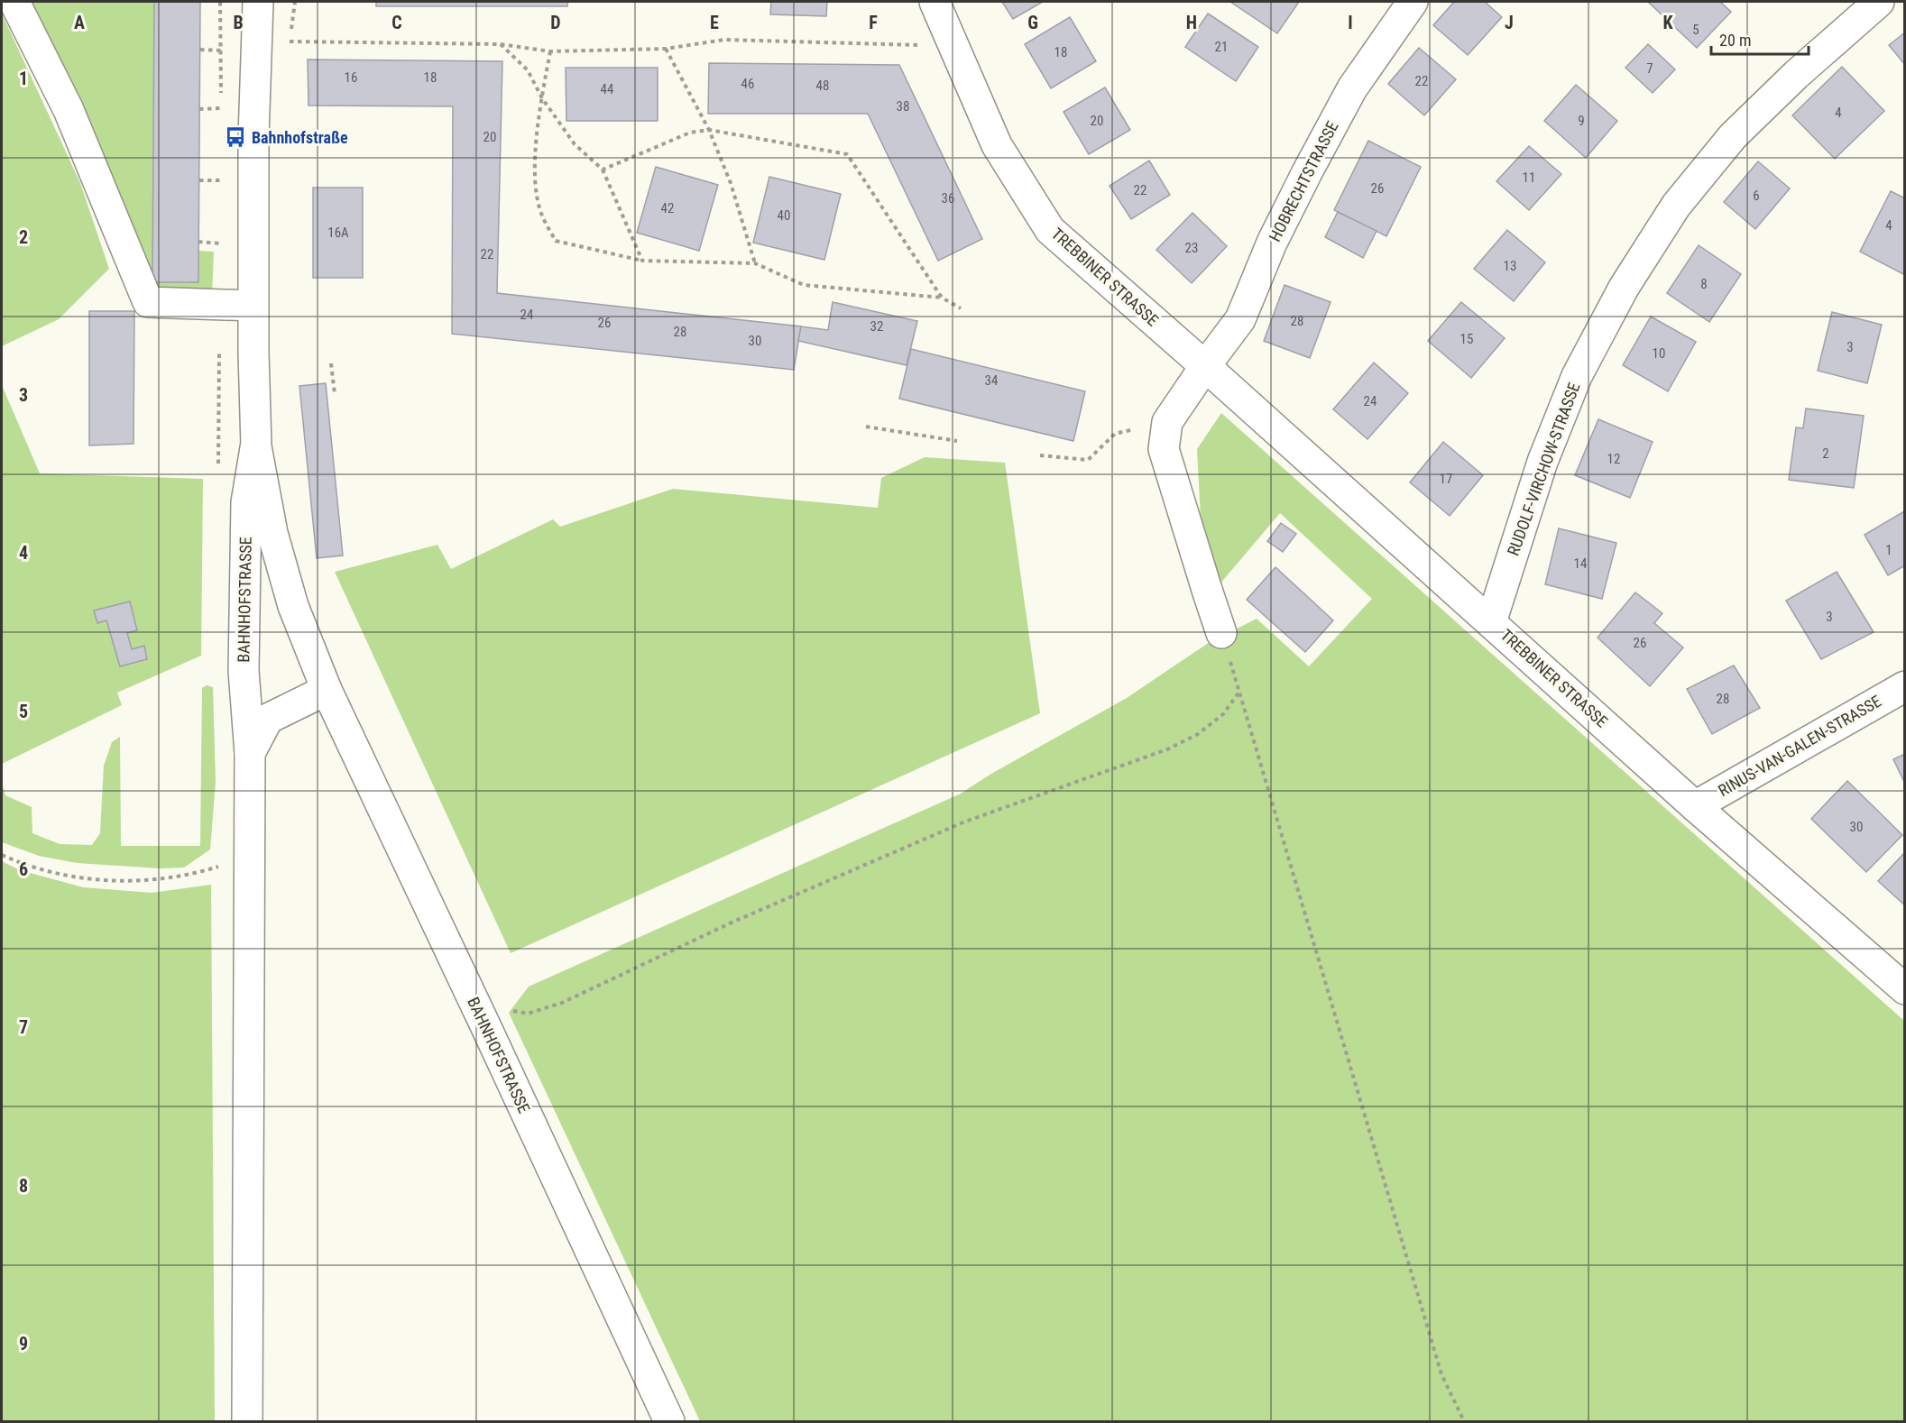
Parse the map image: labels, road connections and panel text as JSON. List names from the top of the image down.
{
  "streets": {
    "street": [
      "HOBRECHTSTRASSE",
      "TREBBINER STRASSE",
      "RUDOLF-VIRCHOW-STRASSE",
      "BAHNHOFSTRASSE",
      "RINUS-VAN-GALEN-STRASSE"
    ]
  },
  "crossings": [
    ["HOBRECHTSTRASSE", "TREBBINER STRASSE"],
    ["TREBBINER STRASSE", "RUDOLF-VIRCHOW-STRASSE"],
    ["TREBBINER STRASSE", "RINUS-VAN-GALEN-STRASSE"]
  ],
  "places": {
    "bus stop": ["Bahnhofstraße"]
  },
  "house_numbers": [
    "5",
    "21",
    "18",
    "7",
    "16",
    "18",
    "22",
    "46",
    "48",
    "44",
    "38",
    "4",
    "20",
    "9",
    "20",
    "11",
    "26",
    "22",
    "6",
    "36",
    "42",
    "40",
    "4",
    "16A",
    "23",
    "22",
    "13",
    "8",
    "24",
    "28",
    "26",
    "32",
    "28",
    "15",
    "30",
    "3",
    "10",
    "34",
    "24",
    "2",
    "12",
    "17",
    "1",
    "14",
    "3",
    "26",
    "28",
    "30"
  ],
  "scale_bar": "20 m",
  "grid": {
    "columns": [
      "A",
      "B",
      "C",
      "D",
      "E",
      "F",
      "G",
      "H",
      "I",
      "J",
      "K"
    ],
    "rows": [
      "1",
      "2",
      "3",
      "4",
      "5",
      "6",
      "7",
      "8",
      "9"
    ]
  }
}
